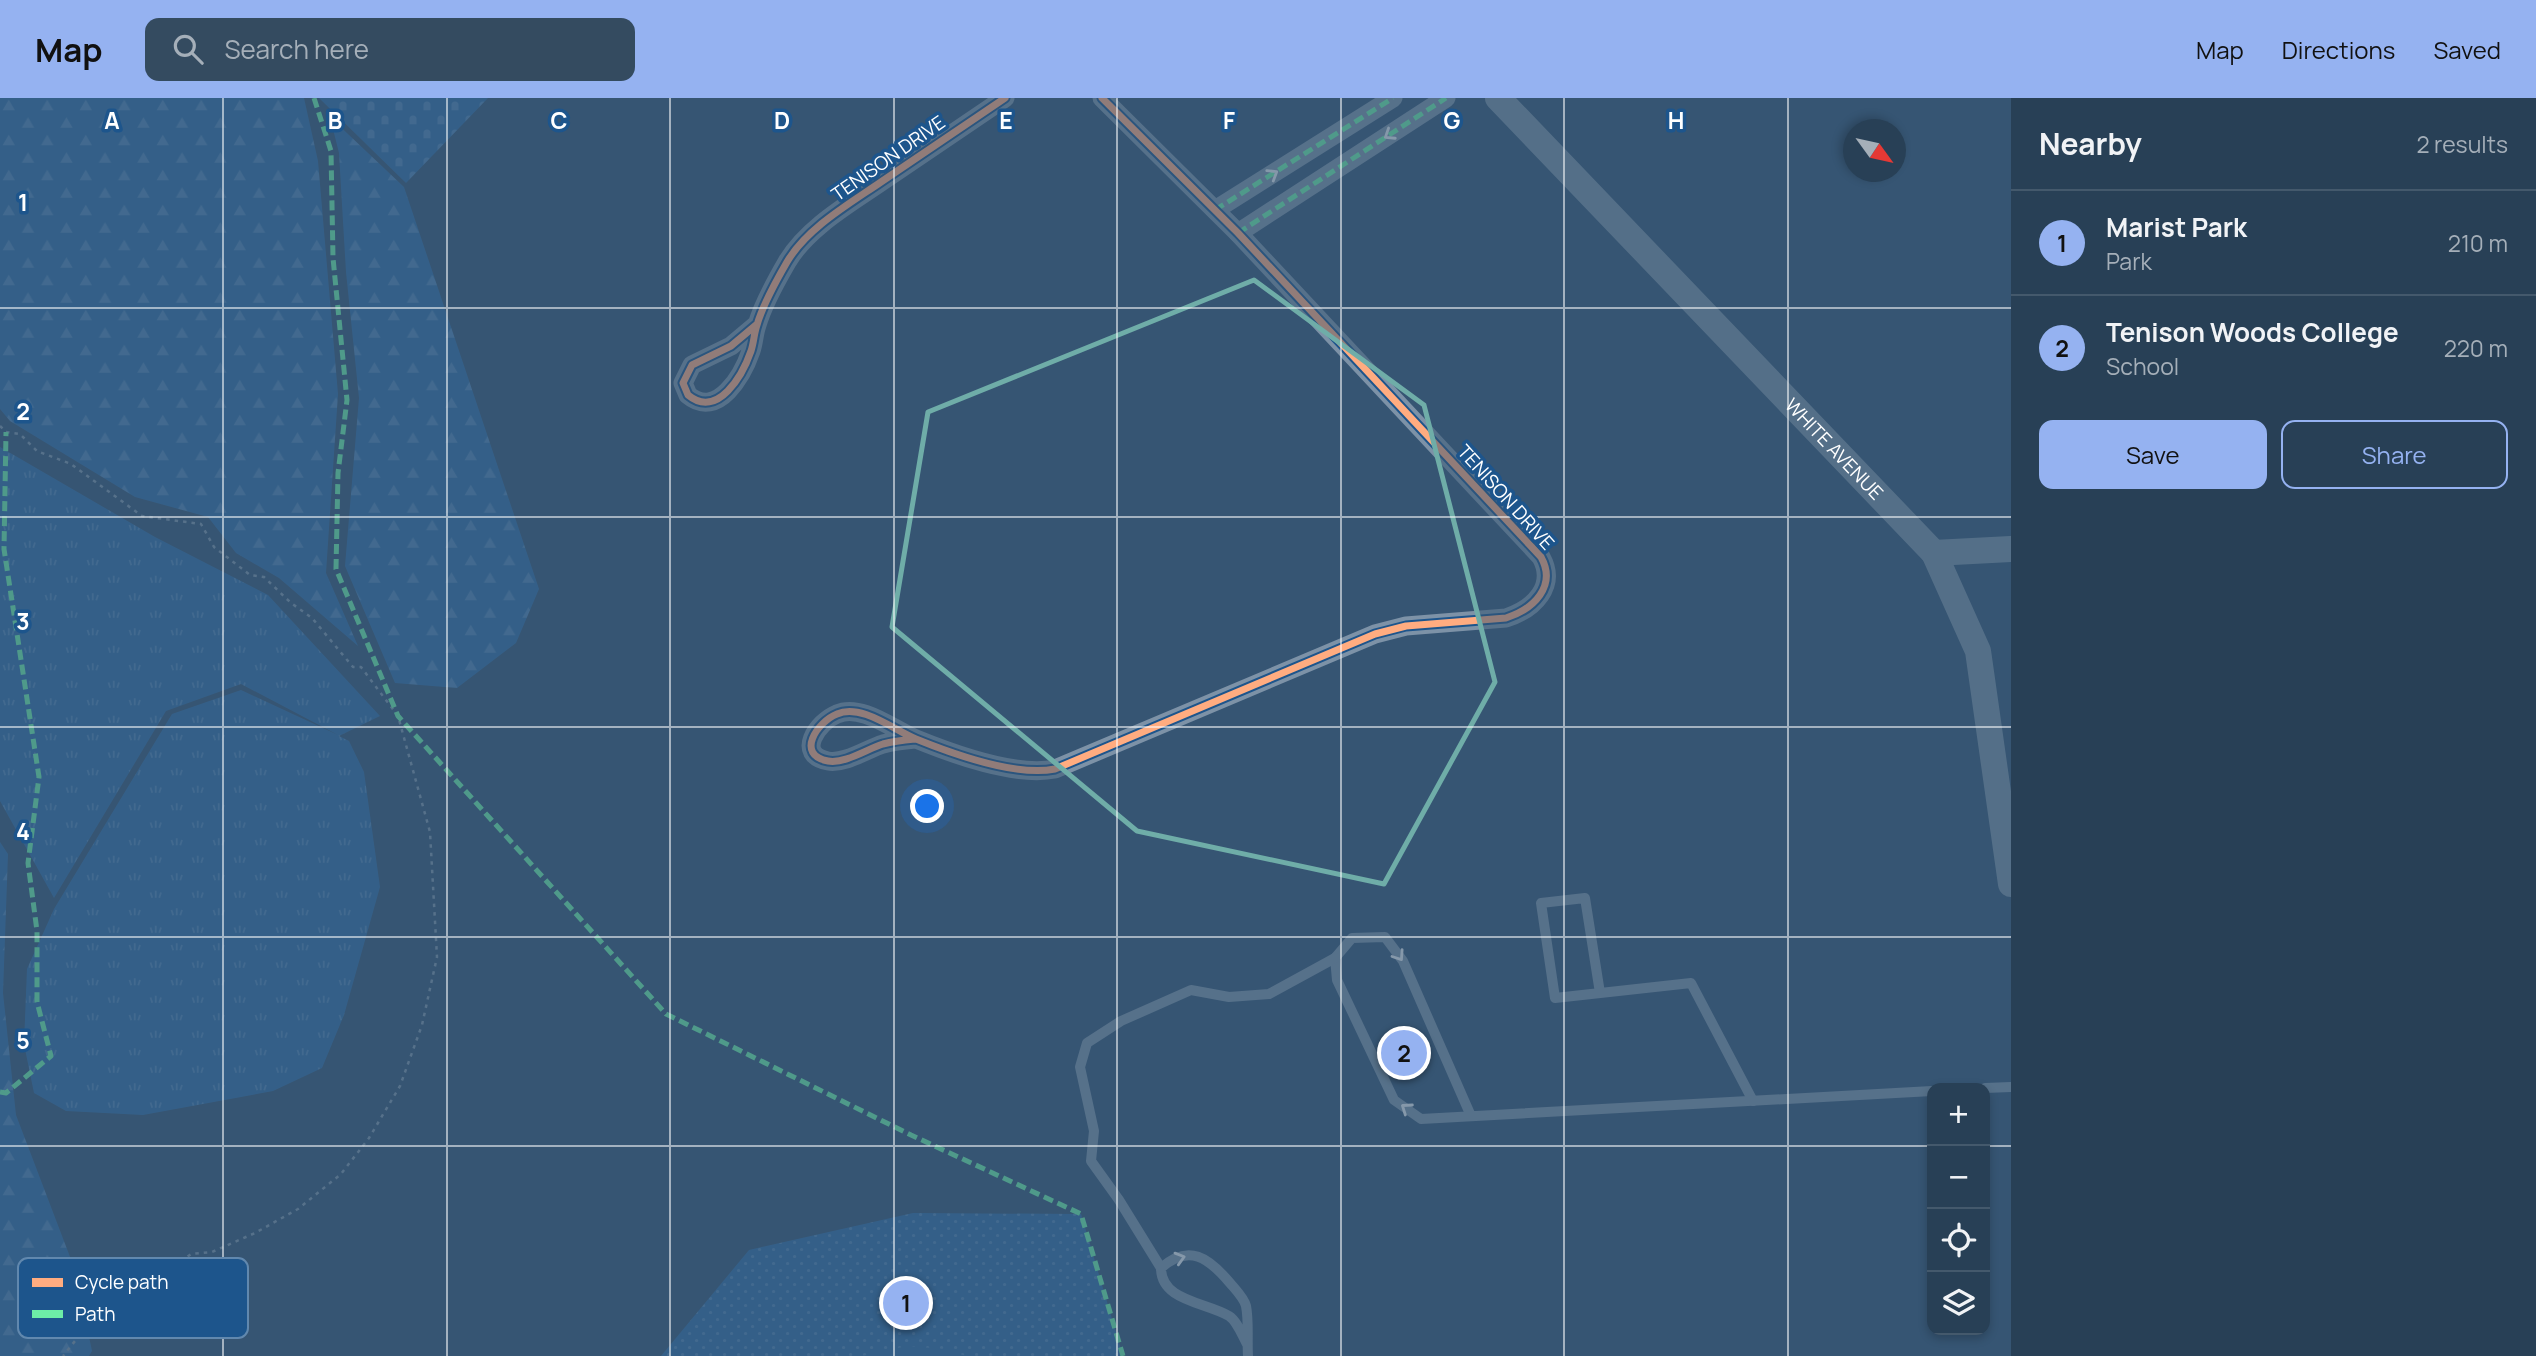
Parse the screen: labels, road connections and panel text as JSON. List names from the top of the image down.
{
  "streets": {
    "main road": ["WHITE AVENUE"],
    "street": ["TENISON DRIVE"]
  },
  "legend": ["Cycle path", "Path"],
  "north": "bottom right",
  "page": {
    "header": "Map",
    "search": "Search here",
    "nav": ["Map", "Directions", "Saved"],
    "heading": ["Nearby", "2 results"],
    "list": [
      {
        "mark": "1",
        "name": "Marist Park",
        "note": "Park",
        "value": "210 m"
      },
      {
        "mark": "2",
        "name": "Tenison Woods College",
        "note": "School",
        "value": "220 m"
      }
    ],
    "buttons": ["Save", "Share"],
    "pins": ["2", "1"],
    "map_buttons": ["+", "−"]
  },
  "grid": {
    "columns": [
      "A",
      "B",
      "C",
      "D",
      "E",
      "F",
      "G",
      "H"
    ],
    "rows": [
      "1",
      "2",
      "3",
      "4",
      "5"
    ]
  }
}
